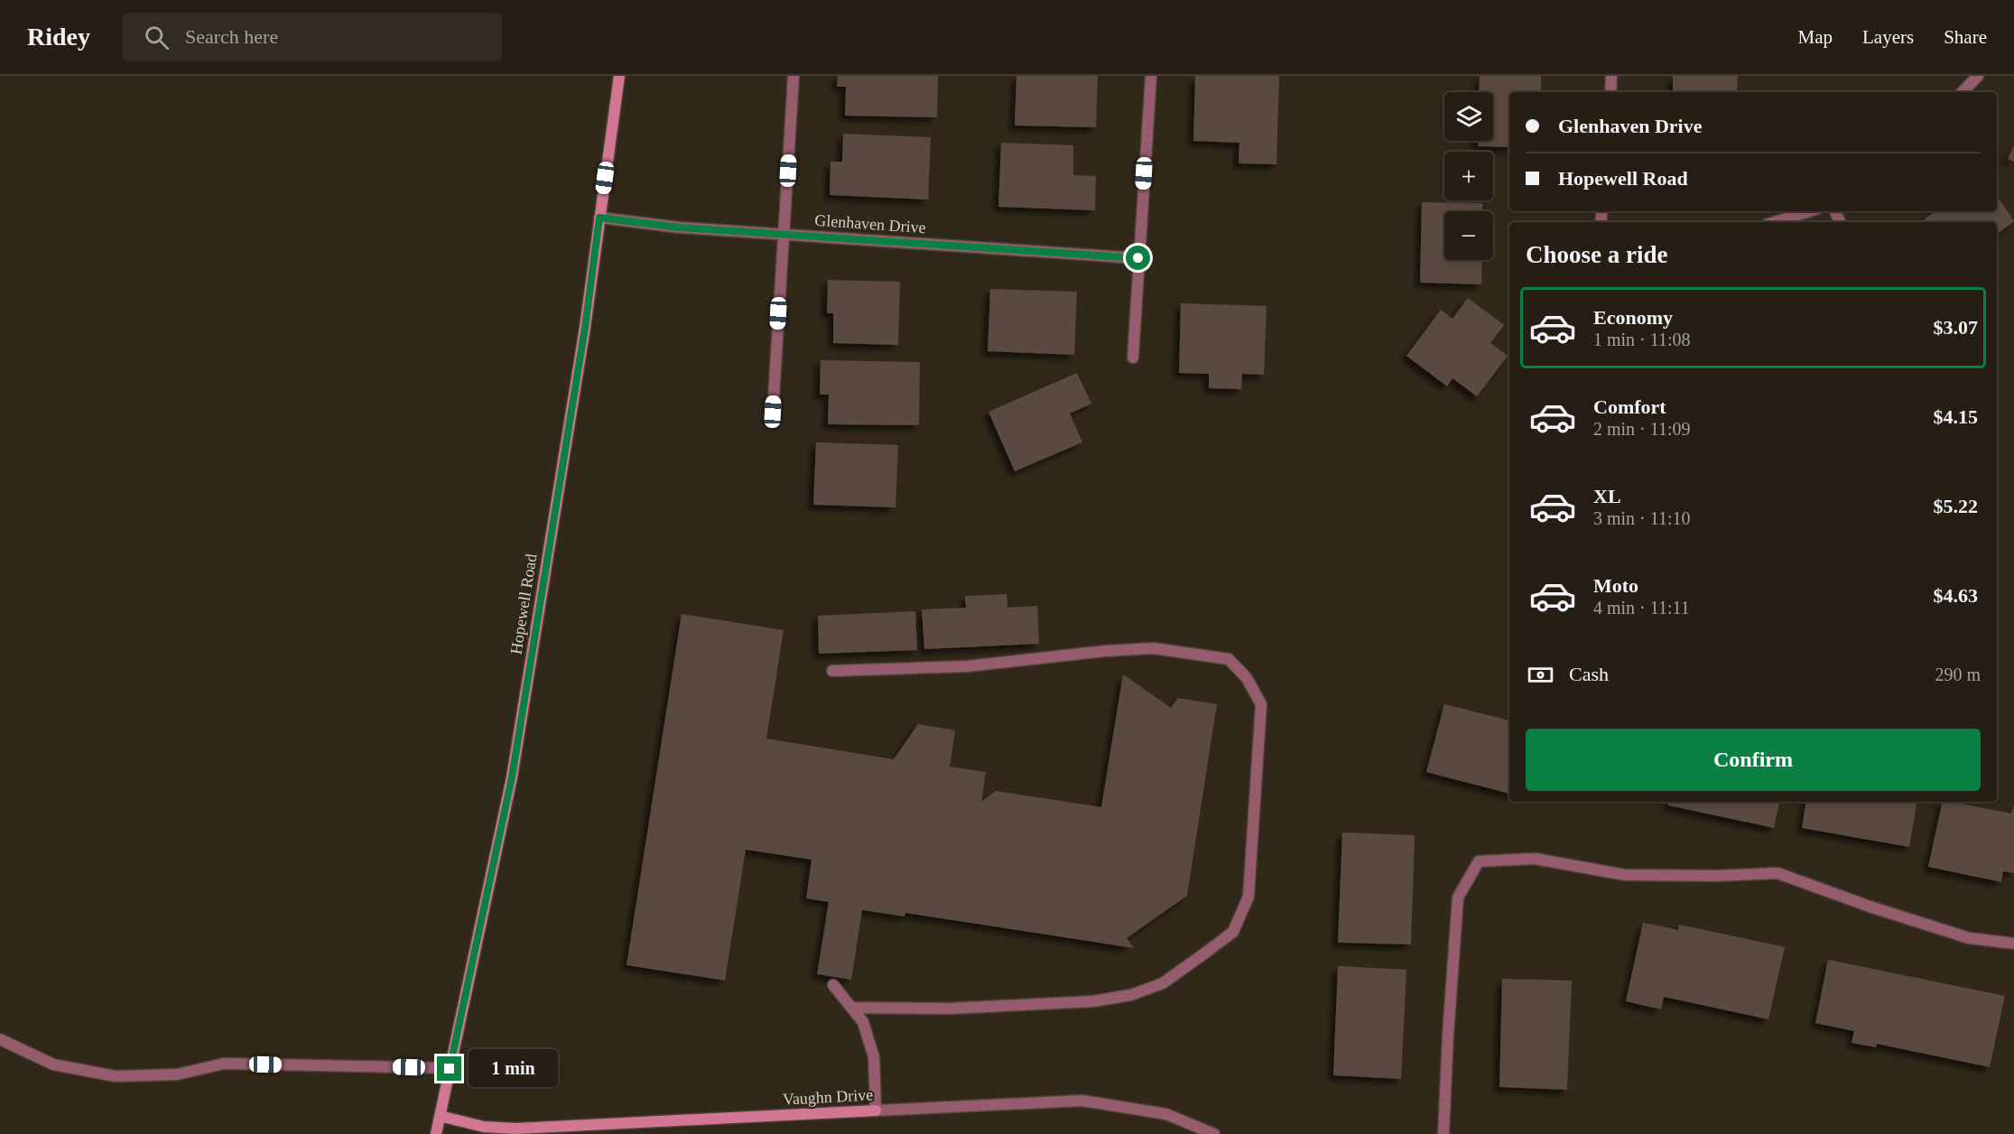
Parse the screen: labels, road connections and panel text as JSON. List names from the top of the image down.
{
  "streets": {
    "street": ["Glenhaven Drive", "Hopewell Road", "Vaughn Drive"]
  },
  "crossings": [
    ["Glenhaven Drive", "Hopewell Road"],
    ["Hopewell Road", "Vaughn Drive"]
  ],
  "page": {
    "header": "Ridey",
    "search": "Search here",
    "nav": ["Map", "Layers", "Share"],
    "map_buttons": ["+", "−"],
    "banner": ["Glenhaven Drive", "Hopewell Road"],
    "heading": "Choose a ride",
    "list": [
      {
        "name": "Economy",
        "note": "1 min · 11:08",
        "value": "$3.07"
      },
      {
        "name": "Comfort",
        "note": "2 min · 11:09",
        "value": "$4.15"
      },
      {
        "name": "XL",
        "note": "3 min · 11:10",
        "value": "$5.22"
      },
      {
        "name": "Moto",
        "note": "4 min · 11:11",
        "value": "$4.63"
      }
    ],
    "pay": ["Cash", "290 m"],
    "buttons": "Confirm",
    "bubble": "1 min"
  }
}
